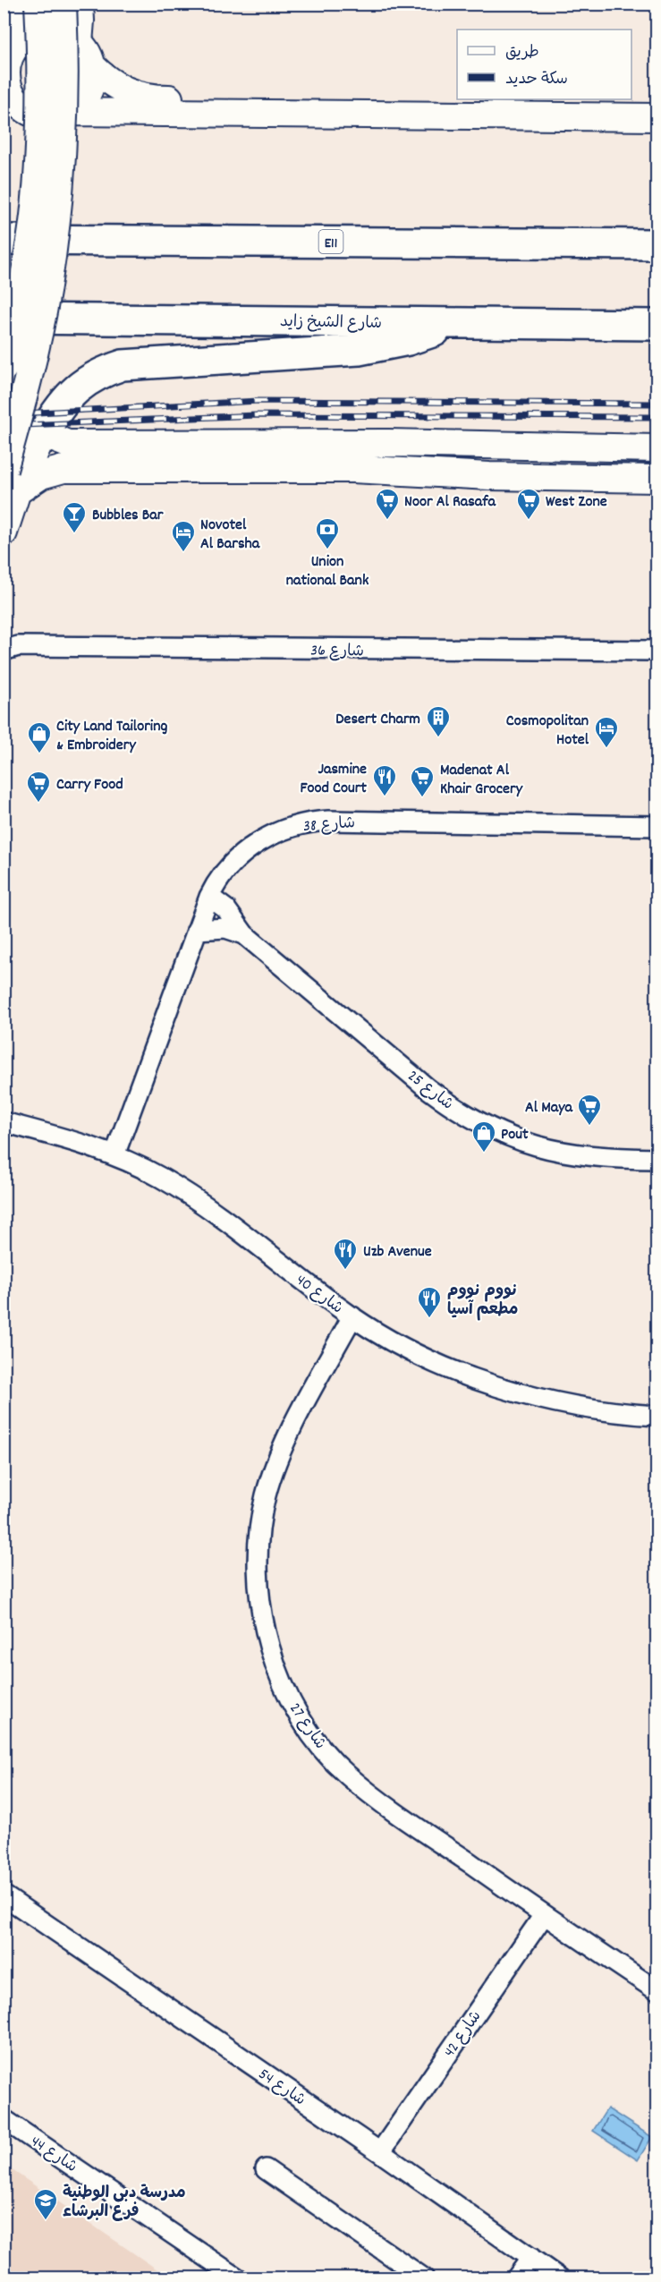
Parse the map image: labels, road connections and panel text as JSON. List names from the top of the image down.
{
  "streets": {
    "highway": ["E11", "شارع الشيخ زايد"],
    "street": [
      "شارع 36",
      "شارع 38",
      "شارع 25",
      "شارع 40",
      "شارع 27",
      "شارع 42",
      "شارع 54",
      "شارع 44"
    ]
  },
  "crossings": [
    ["شارع 38", "شارع 40"],
    ["شارع 40", "شارع 27"],
    ["شارع 27", "شارع 42"],
    ["شارع 42", "شارع 54"]
  ],
  "places": {
    "supermarket": [
      "Noor Al Rasafa",
      "West Zone",
      "Madenat Al Khair Grocery",
      "Carry Food",
      "Al Maya"
    ],
    "bar": ["Bubbles Bar"],
    "bank": ["Union national Bank"],
    "hotel": ["Novotel Al Barsha", "Cosmopolitan Hotel"],
    "building": ["Desert Charm"],
    "shop": ["City Land Tailoring & Embroidery", "Pout"],
    "restaurant": ["Jasmine Food Court", "Uzb Avenue", "نووم نووم مطعم آسيا"],
    "school or university": ["مدرسة دبي الوطنية فرع البرشاء"]
  },
  "legend": ["طريق", "سكة حديد"]
}
